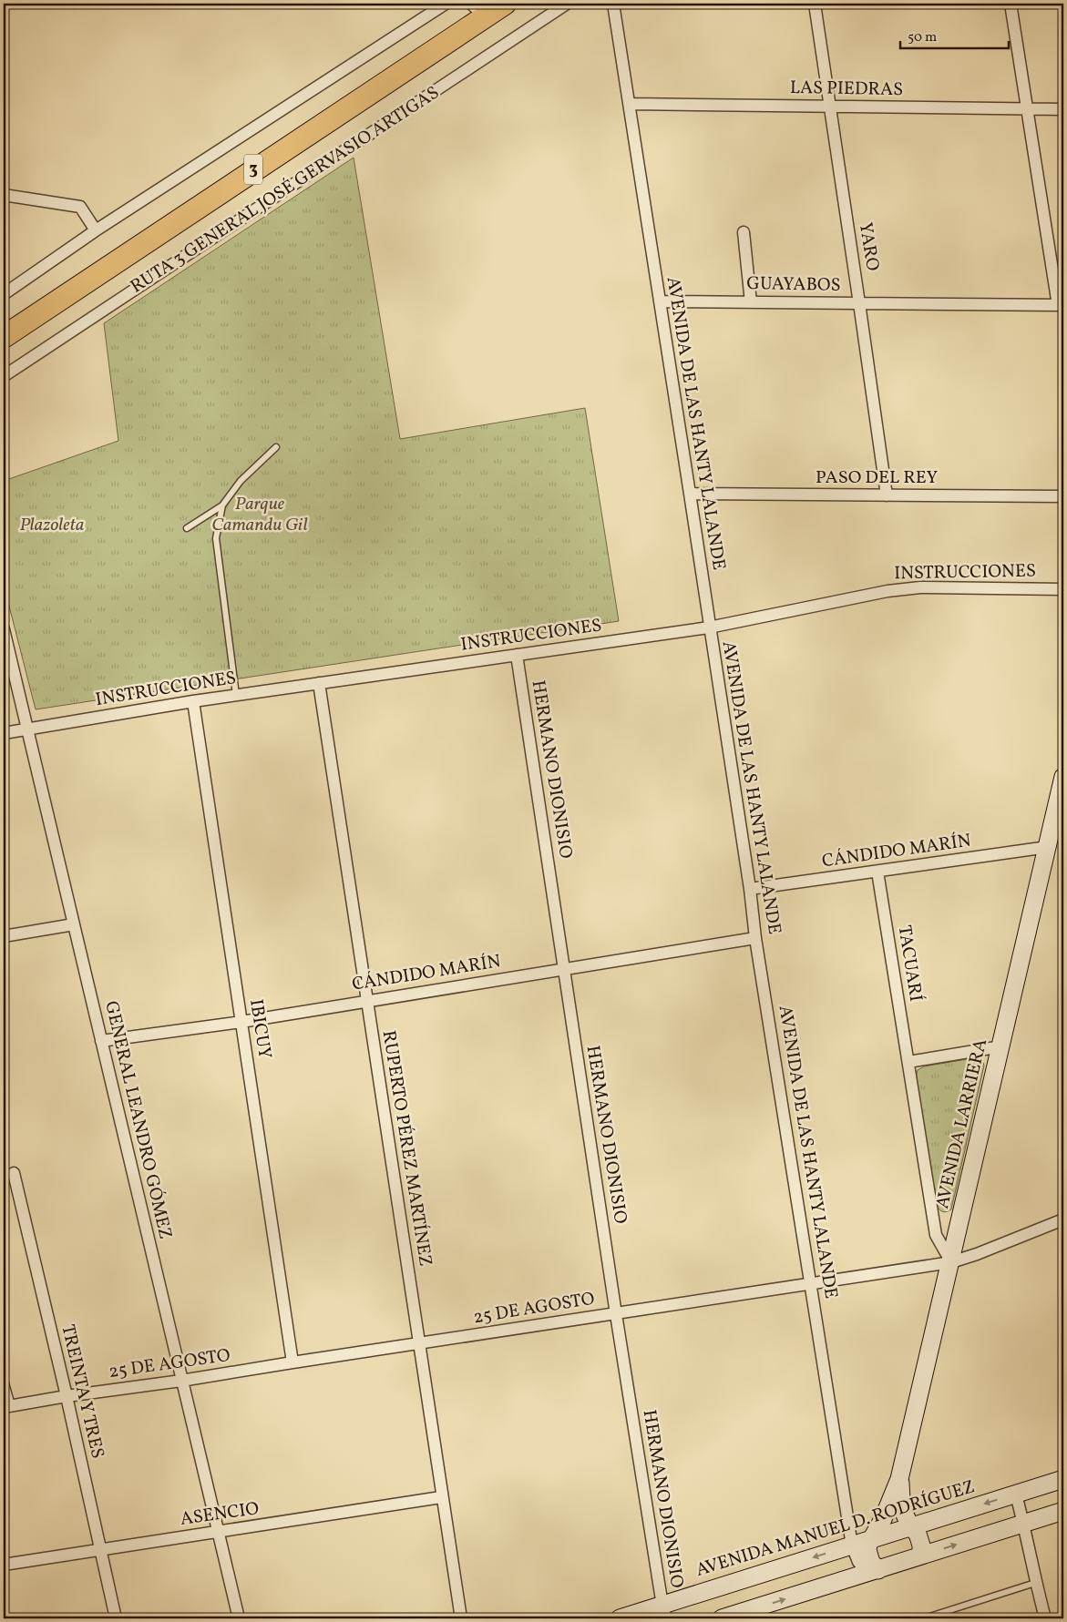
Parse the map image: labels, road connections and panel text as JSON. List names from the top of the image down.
{
  "streets": {
    "highway": ["3", "RUTA 3 GENERAL JOSÉ GERVASIO ARTIGAS"],
    "street": [
      "LAS PIEDRAS",
      "YARO",
      "GUAYABOS",
      "AVENIDA DE LAS HANTY LALANDE",
      "PASO DEL REY",
      "INSTRUCCIONES",
      "HERMANO DIONISIO",
      "CÁNDIDO MARÍN",
      "TACUARÍ",
      "IBICUY",
      "GENERAL LEANDRO GÓMEZ",
      "AVENIDA LARRIERA",
      "RUPERTO PÉREZ MARTÍNEZ",
      "25 DE AGOSTO",
      "TREINTA Y TRES",
      "ASENCIO",
      "AVENIDA MANUEL D. RODRÍGUEZ"
    ]
  },
  "crossings": [
    ["LAS PIEDRAS", "YARO"],
    ["LAS PIEDRAS", "AVENIDA DE LAS HANTY LALANDE"],
    ["YARO", "GUAYABOS"],
    ["YARO", "PASO DEL REY"],
    ["GUAYABOS", "AVENIDA DE LAS HANTY LALANDE"],
    ["AVENIDA DE LAS HANTY LALANDE", "PASO DEL REY"],
    ["AVENIDA DE LAS HANTY LALANDE", "INSTRUCCIONES"],
    ["AVENIDA DE LAS HANTY LALANDE", "CÁNDIDO MARÍN"],
    ["AVENIDA DE LAS HANTY LALANDE", "25 DE AGOSTO"],
    ["AVENIDA DE LAS HANTY LALANDE", "AVENIDA MANUEL D. RODRÍGUEZ"],
    ["INSTRUCCIONES", "HERMANO DIONISIO"],
    ["INSTRUCCIONES", "IBICUY"],
    ["INSTRUCCIONES", "GENERAL LEANDRO GÓMEZ"],
    ["INSTRUCCIONES", "RUPERTO PÉREZ MARTÍNEZ"],
    ["HERMANO DIONISIO", "CÁNDIDO MARÍN"],
    ["HERMANO DIONISIO", "25 DE AGOSTO"],
    ["HERMANO DIONISIO", "AVENIDA MANUEL D. RODRÍGUEZ"],
    ["CÁNDIDO MARÍN", "TACUARÍ"],
    ["CÁNDIDO MARÍN", "IBICUY"],
    ["CÁNDIDO MARÍN", "GENERAL LEANDRO GÓMEZ"],
    ["CÁNDIDO MARÍN", "AVENIDA LARRIERA"],
    ["CÁNDIDO MARÍN", "RUPERTO PÉREZ MARTÍNEZ"],
    ["TACUARÍ", "AVENIDA LARRIERA"],
    ["TACUARÍ", "25 DE AGOSTO"],
    ["IBICUY", "25 DE AGOSTO"],
    ["GENERAL LEANDRO GÓMEZ", "25 DE AGOSTO"],
    ["GENERAL LEANDRO GÓMEZ", "ASENCIO"],
    ["AVENIDA LARRIERA", "25 DE AGOSTO"],
    ["AVENIDA LARRIERA", "AVENIDA MANUEL D. RODRÍGUEZ"],
    ["RUPERTO PÉREZ MARTÍNEZ", "25 DE AGOSTO"],
    ["RUPERTO PÉREZ MARTÍNEZ", "ASENCIO"],
    ["25 DE AGOSTO", "TREINTA Y TRES"],
    ["TREINTA Y TRES", "ASENCIO"]
  ],
  "parks": ["Parque Camandu Gil", "Plazoleta"],
  "scale_bar": "50 m"
}
